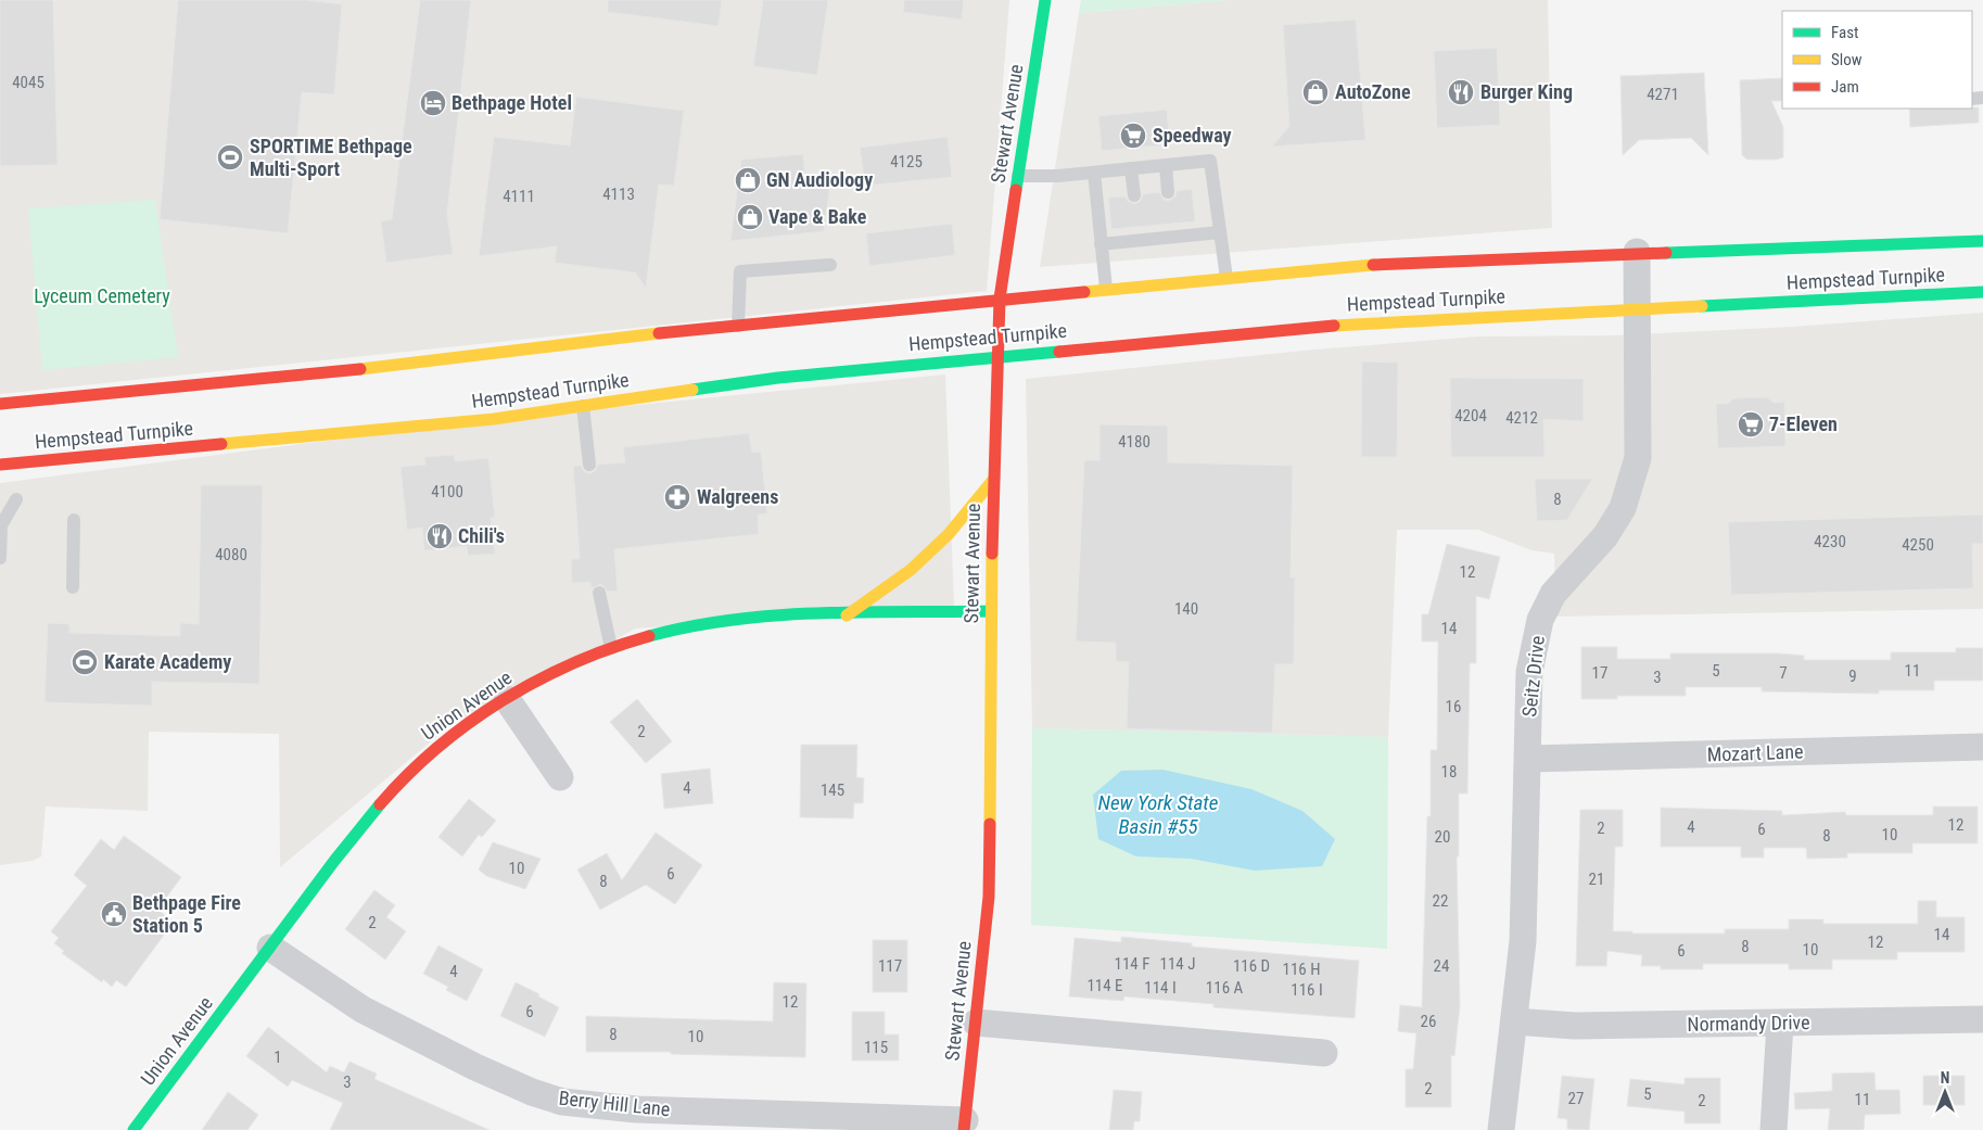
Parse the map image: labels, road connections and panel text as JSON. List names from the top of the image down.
{
  "streets": {
    "main road": ["Stewart Avenue", "Hempstead Turnpike", "Union Avenue"],
    "street": [
      "Seitz Drive",
      "Mozart Lane",
      "Normandy Drive",
      "Berry Hill Lane"
    ]
  },
  "crossings": [
    ["Stewart Avenue", "Hempstead Turnpike"],
    ["Stewart Avenue", "Union Avenue"],
    ["Stewart Avenue", "Berry Hill Lane"],
    ["Hempstead Turnpike", "Seitz Drive"],
    ["Seitz Drive", "Mozart Lane"],
    ["Seitz Drive", "Normandy Drive"],
    ["Union Avenue", "Berry Hill Lane"]
  ],
  "water": ["New York State Basin #55"],
  "parks": ["Lyceum Cemetery"],
  "places": {
    "shop": ["AutoZone", "GN Audiology", "Vape & Bake"],
    "restaurant": ["Burger King", "Chili's"],
    "hotel": ["Bethpage Hotel"],
    "supermarket": ["Speedway", "7-Eleven"],
    "sports": ["SPORTIME Bethpage Multi-Sport", "Karate Academy"],
    "pharmacy": ["Walgreens"],
    "public building": ["Bethpage Fire Station 5"]
  },
  "house_numbers": [
    "4045",
    "4271",
    "4125",
    "4113",
    "4111",
    "4204",
    "4212",
    "4180",
    "4100",
    "8",
    "4230",
    "4250",
    "4080",
    "12",
    "140",
    "14",
    "5",
    "11",
    "17",
    "7",
    "9",
    "3",
    "16",
    "2",
    "18",
    "4",
    "145",
    "12",
    "4",
    "2",
    "6",
    "10",
    "8",
    "20",
    "10",
    "6",
    "21",
    "8",
    "22",
    "2",
    "14",
    "12",
    "8",
    "10",
    "6",
    "114 F",
    "114 J",
    "117",
    "116 D",
    "24",
    "116 H",
    "4",
    "114 E",
    "114 I",
    "116 A",
    "116 I",
    "12",
    "6",
    "26",
    "8",
    "10",
    "115",
    "1",
    "3",
    "2",
    "5",
    "27",
    "11",
    "2"
  ],
  "legend": ["Fast", "Slow", "Jam"],
  "north": "top"
}
